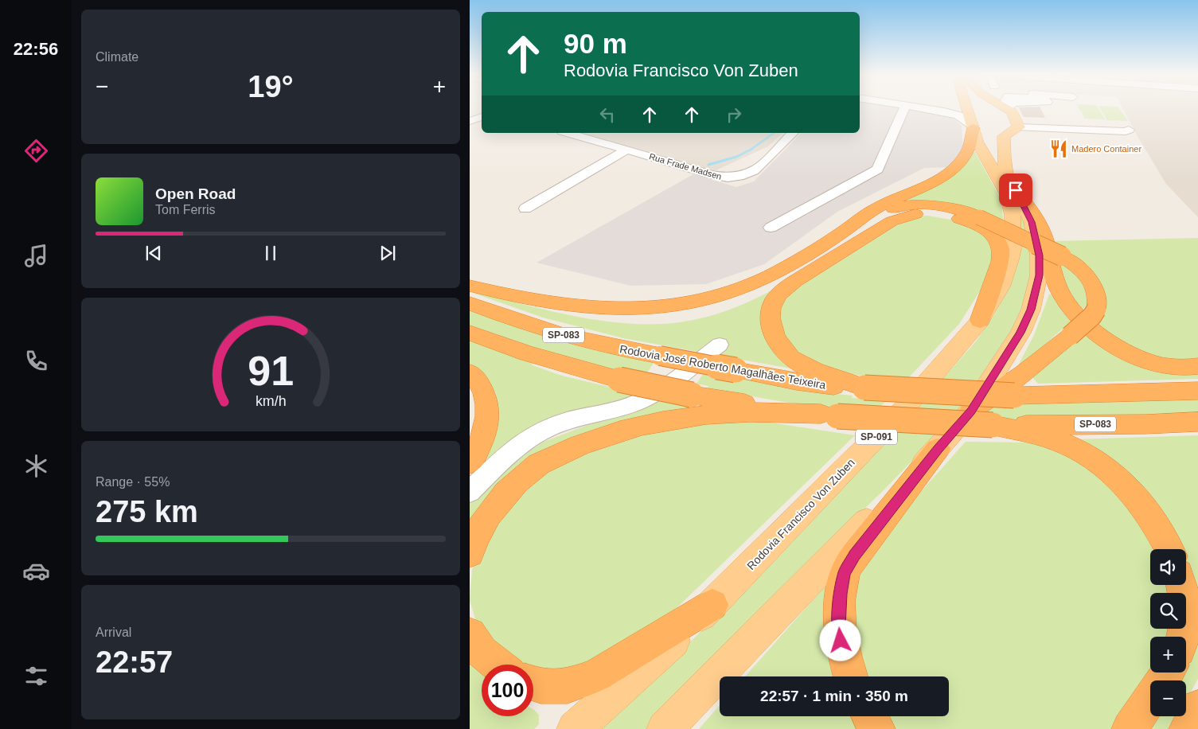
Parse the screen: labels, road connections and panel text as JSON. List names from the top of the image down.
{
  "streets": {
    "highway": ["SP-083", "Rodovia José Roberto Magalhães Teixeira"],
    "main road": ["SP-091", "Rodovia Francisco Von Zuben"],
    "street": ["Rua Frade Madsen"]
  },
  "places": {
    "restaurant": ["Madero Container"]
  },
  "page": {
    "tabs": "22:56",
    "tile": [
      "Climate",
      ["Range · 55%", "275 km"],
      ["Arrival", "22:57"]
    ],
    "turn": ["90 m", "Rodovia Francisco Von Zuben"],
    "heat": ["−", "19°", "+"],
    "song": ["Open Road", "Tom Ferris"],
    "map_buttons": ["+", "−"],
    "limit": "100",
    "trip": "22:57 · 1 min · 350 m",
    "gauge": ["91", "km/h"]
  }
}
